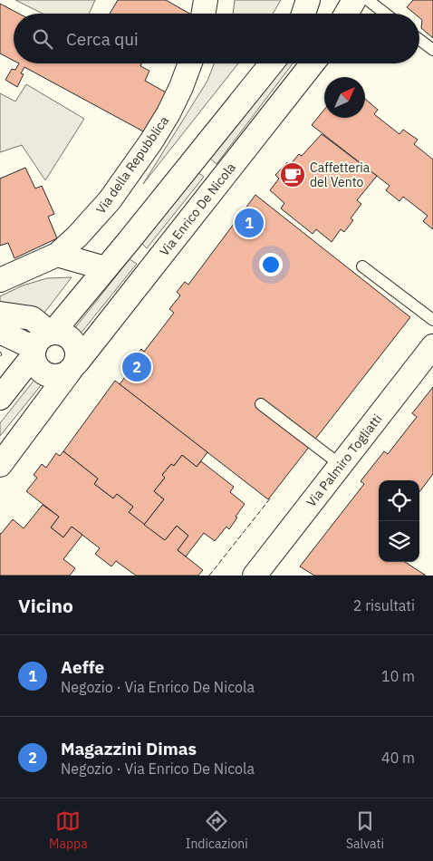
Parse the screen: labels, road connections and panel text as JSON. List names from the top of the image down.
{
  "streets": {
    "street": ["Via della Repubblica", "Via Enrico De Nicola", "Via Palmiro Togliatti"]
  },
  "places": {
    "cafe": ["Caffetteria del Vento"]
  },
  "north": "top right",
  "page": {
    "search": "Cerca qui",
    "pins": ["1", "2"],
    "heading": ["Vicino", "2 risultati"],
    "list": [
      {
        "mark": "1",
        "name": "Aeffe",
        "note": "Negozio · Via Enrico De Nicola",
        "value": "10 m"
      },
      {
        "mark": "2",
        "name": "Magazzini Dimas",
        "note": "Negozio · Via Enrico De Nicola",
        "value": "40 m"
      }
    ],
    "nav": ["Mappa", "Indicazioni", "Salvati"]
  }
}
